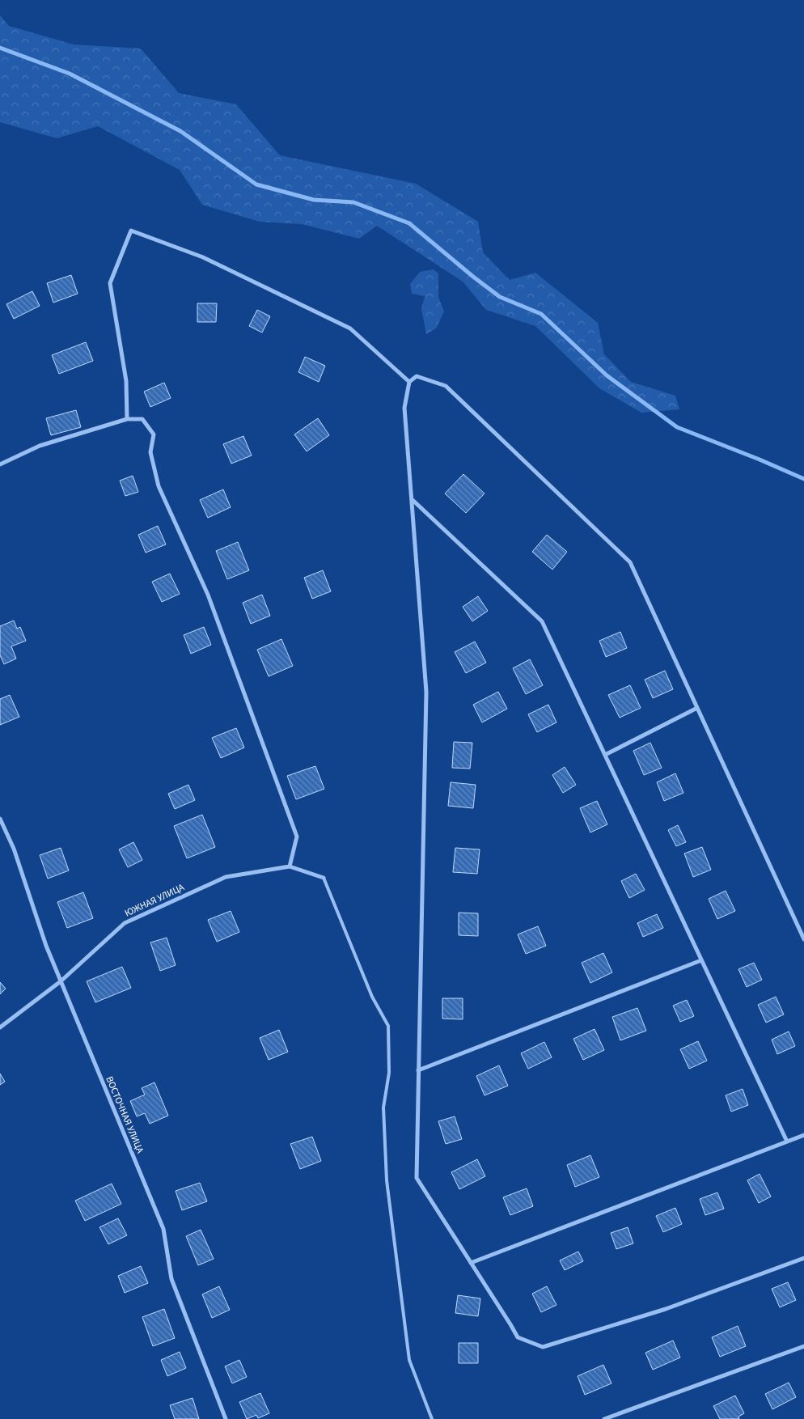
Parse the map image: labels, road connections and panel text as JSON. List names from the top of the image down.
{
  "streets": {
    "street": ["ЮЖНАЯ УЛИЦА", "ВОСТОЧНАЯ УЛИЦА"]
  },
  "crossings": [
    ["ЮЖНАЯ УЛИЦА", "ВОСТОЧНАЯ УЛИЦА"]
  ]
}
